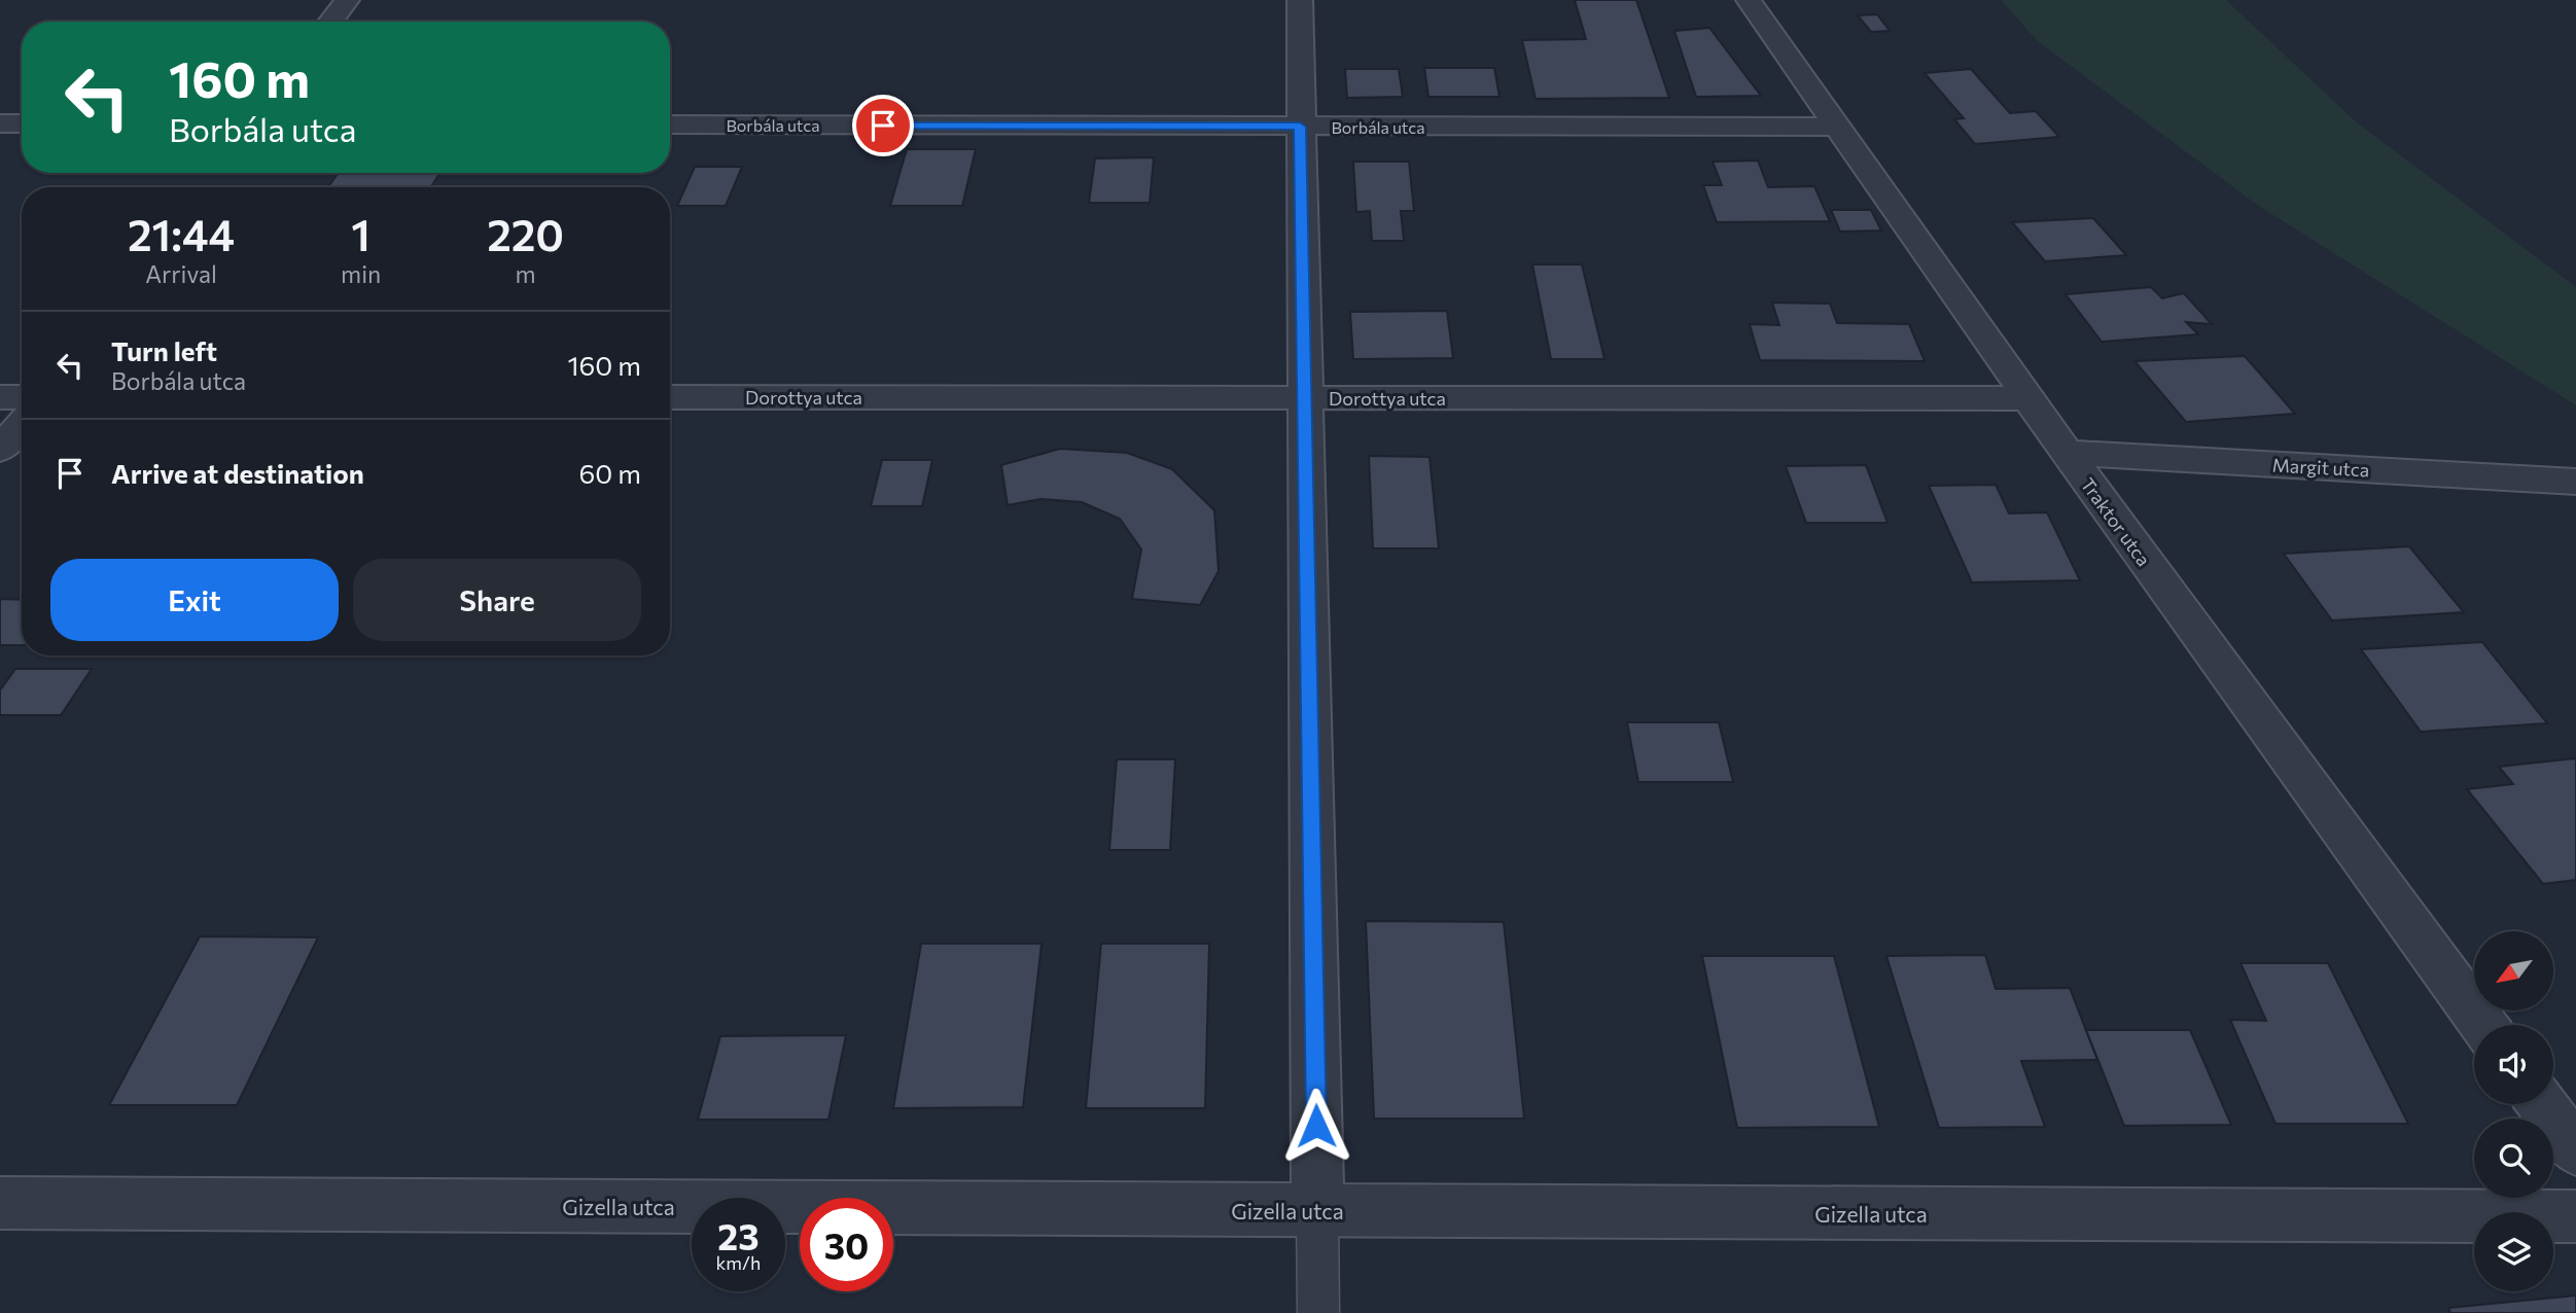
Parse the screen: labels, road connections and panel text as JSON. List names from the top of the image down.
{
  "streets": {
    "street": [
      "Borbála utca",
      "Dorottya utca",
      "Margit utca",
      "Traktor utca",
      "Gizella utca"
    ]
  },
  "crossings": [
    ["Borbála utca", "Traktor utca"],
    ["Dorottya utca", "Traktor utca"],
    ["Margit utca", "Traktor utca"]
  ],
  "north": "bottom left",
  "page": {
    "turn": ["160 m", "Borbála utca"],
    "eta": [
      "21:44",
      "Arrival",
      "1",
      "min",
      "220",
      "m"
    ],
    "list": [
      {
        "name": "Turn left",
        "note": "Borbála utca",
        "value": "160 m"
      },
      {
        "name": "Arrive at destination",
        "value": "60 m"
      }
    ],
    "buttons": ["Exit", "Share"],
    "speed": "23 km/h",
    "limit": "30"
  }
}
